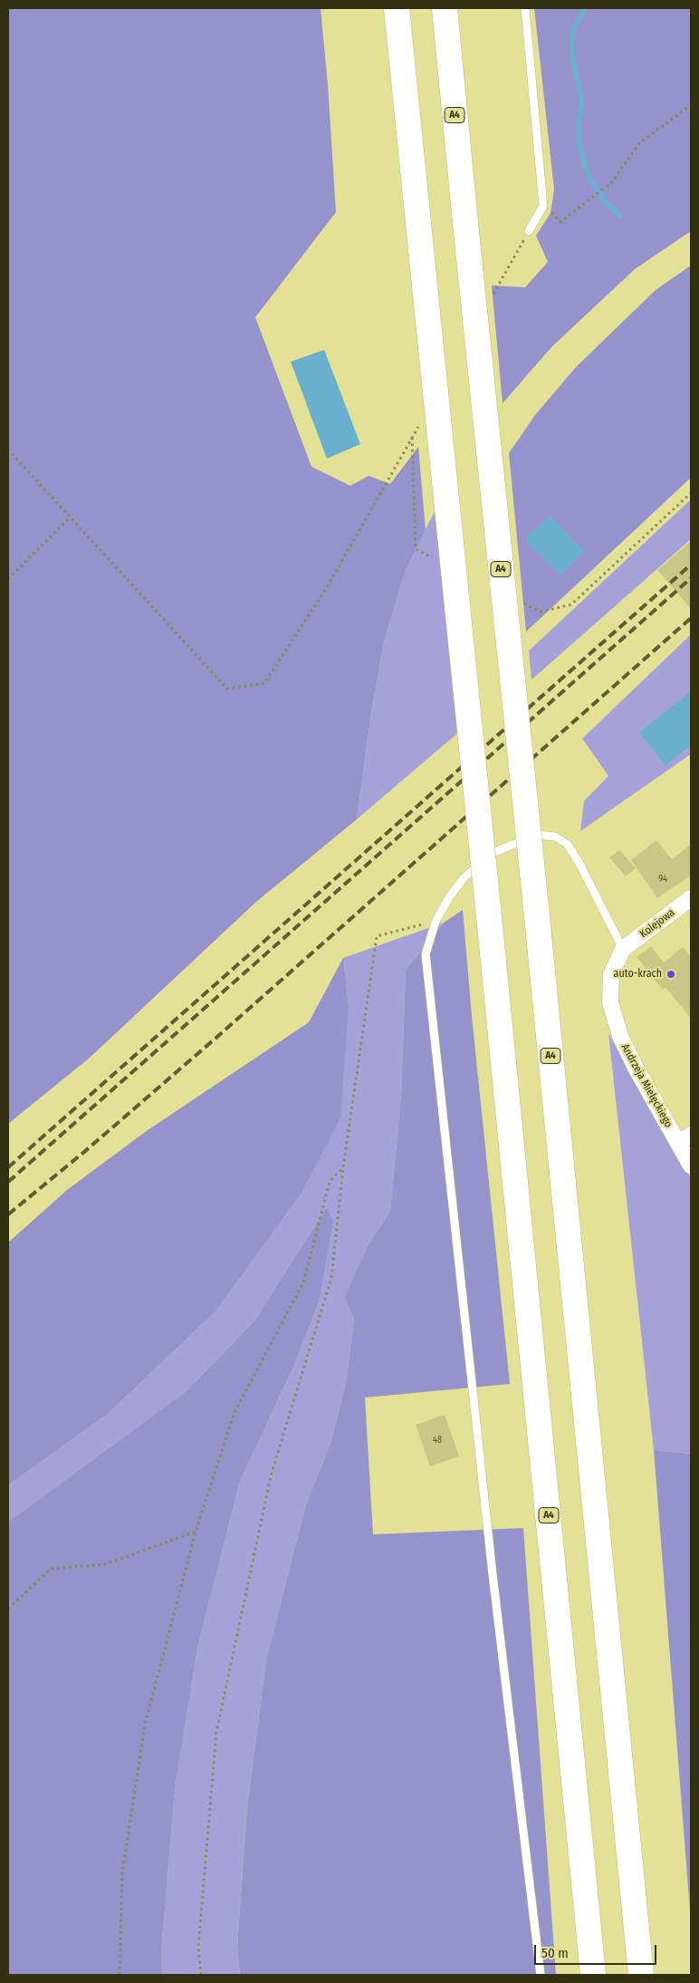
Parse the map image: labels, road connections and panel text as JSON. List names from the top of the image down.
{
  "streets": {
    "highway": ["A4"],
    "street": ["Kolejowa", "Andrzeja Mielęckiego"]
  },
  "crossings": [
    ["Kolejowa", "Andrzeja Mielęckiego"]
  ],
  "places": ["auto-krach"],
  "house_numbers": ["94", "48"],
  "scale_bar": "50 m"
}
